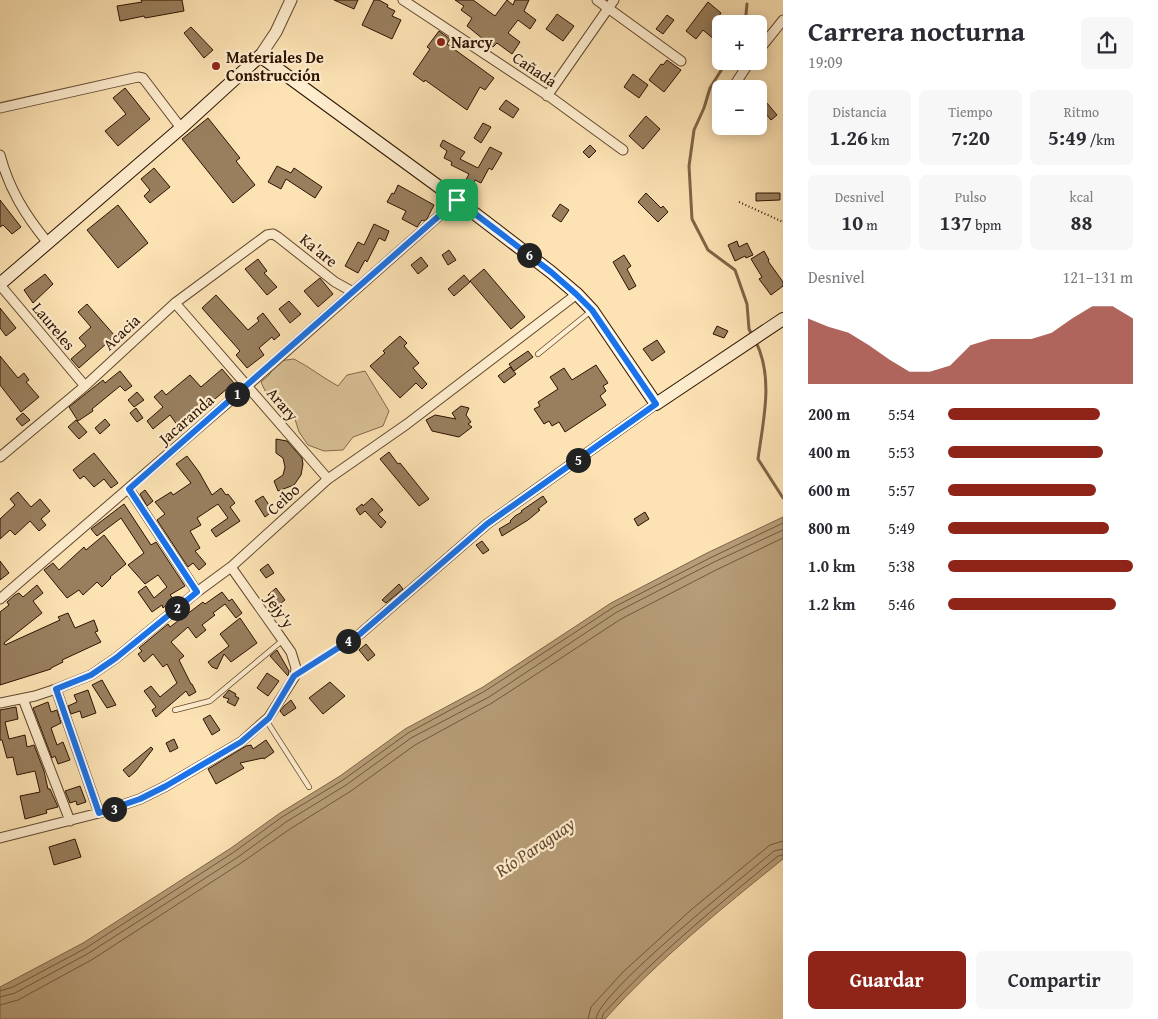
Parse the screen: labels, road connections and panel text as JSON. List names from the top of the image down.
{
  "streets": {
    "street": [
      "Cañada",
      "Ka'are",
      "Laureles",
      "Acacia",
      "Arary",
      "Jacaranda",
      "Ceibo",
      "Jejy'y"
    ]
  },
  "crossings": [
    ["Ka'are", "Acacia"],
    ["Ka'are", "Jacaranda"],
    ["Laureles", "Acacia"],
    ["Acacia", "Arary"],
    ["Arary", "Jacaranda"],
    ["Arary", "Ceibo"],
    ["Ceibo", "Jejy'y"]
  ],
  "water": ["Río Paraguay"],
  "places": ["Narcy", "Materiales De Construcción"],
  "page": {
    "heading": ["Carrera nocturna", "19:09"],
    "map_buttons": ["+", "−"],
    "stats": [
      ["Distancia", "1.26 km"],
      ["Tiempo", "7:20"],
      ["Ritmo", "5:49 /km"],
      ["Desnivel", "10 m"],
      ["Pulso", "137 bpm"],
      ["kcal", "88"]
    ],
    "pins": [
      "6",
      "1",
      "5",
      "2",
      "4",
      "3"
    ],
    "chart": ["Desnivel", "121–131 m"],
    "list": [
      {
        "name": "200 m",
        "note": "5:54"
      },
      {
        "name": "400 m",
        "note": "5:53"
      },
      {
        "name": "600 m",
        "note": "5:57"
      },
      {
        "name": "800 m",
        "note": "5:49"
      },
      {
        "name": "1.0 km",
        "note": "5:38"
      },
      {
        "name": "1.2 km",
        "note": "5:46"
      }
    ],
    "buttons": ["Guardar", "Compartir"]
  }
}
